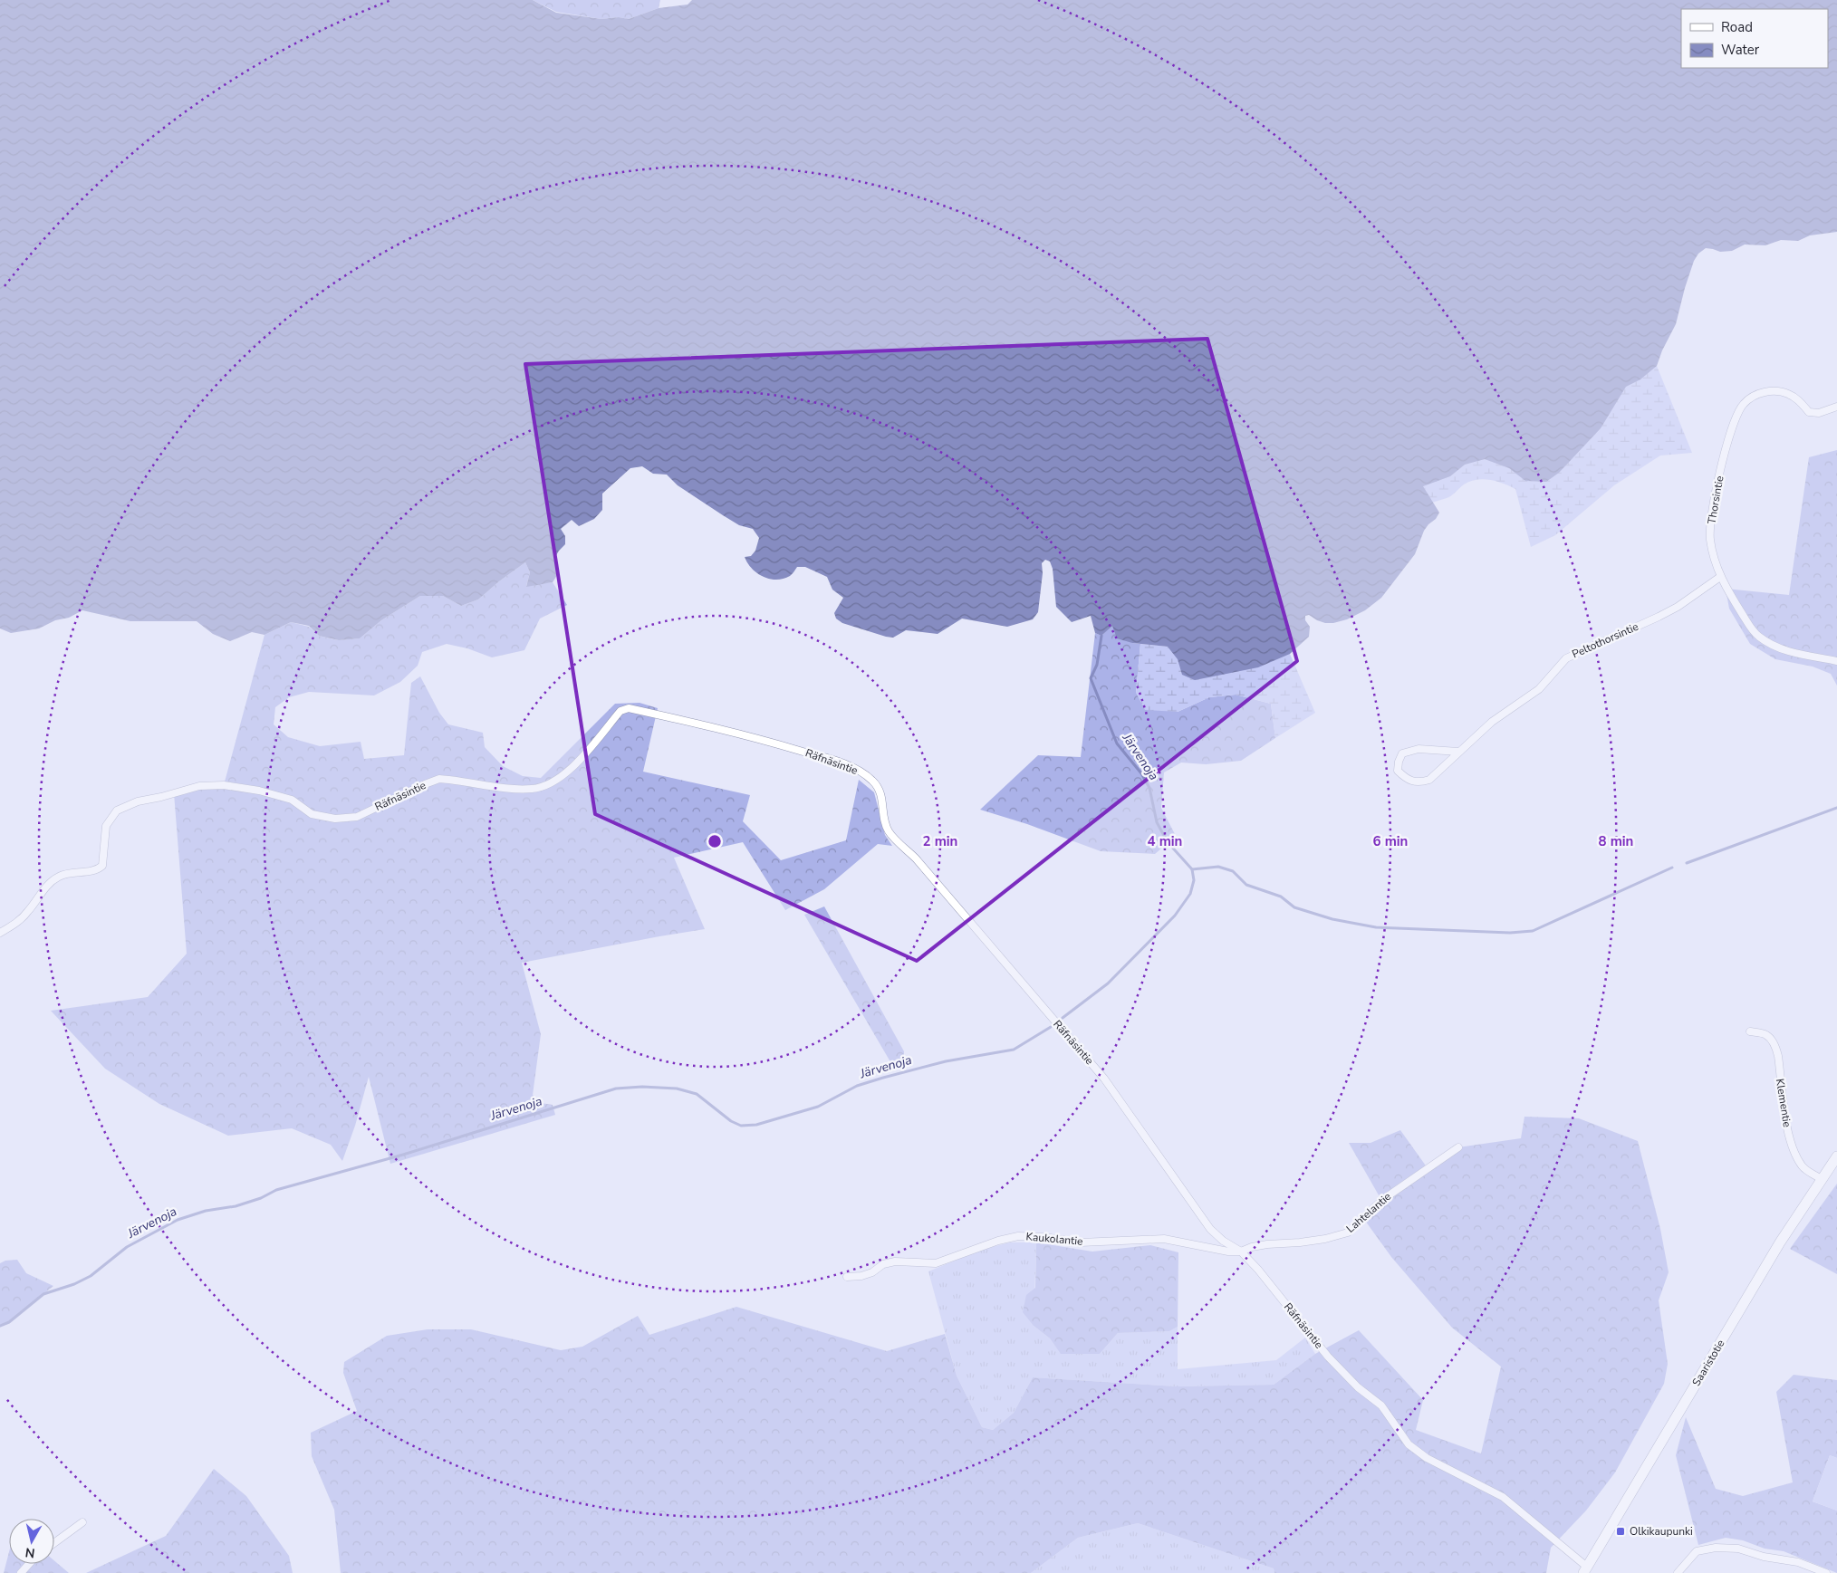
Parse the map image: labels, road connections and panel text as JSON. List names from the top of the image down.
{
  "streets": {
    "main road": ["Saaristotie"],
    "street": [
      "Thorsintie",
      "Peltothorsintie",
      "Räfnäsintie",
      "Klementie",
      "Lahtelantie",
      "Kaukolantie"
    ]
  },
  "crossings": [
    ["Thorsintie", "Peltothorsintie"],
    ["Räfnäsintie", "Lahtelantie"],
    ["Räfnäsintie", "Kaukolantie"],
    ["Räfnäsintie", "Saaristotie"],
    ["Klementie", "Saaristotie"],
    ["Lahtelantie", "Kaukolantie"]
  ],
  "water": ["Järvenoja"],
  "places": {
    "transit": ["Olkikaupunki"]
  },
  "legend": ["Road", "Water"],
  "north": "bottom",
  "rings": [
    "2 min",
    "4 min",
    "6 min",
    "8 min"
  ]
}
